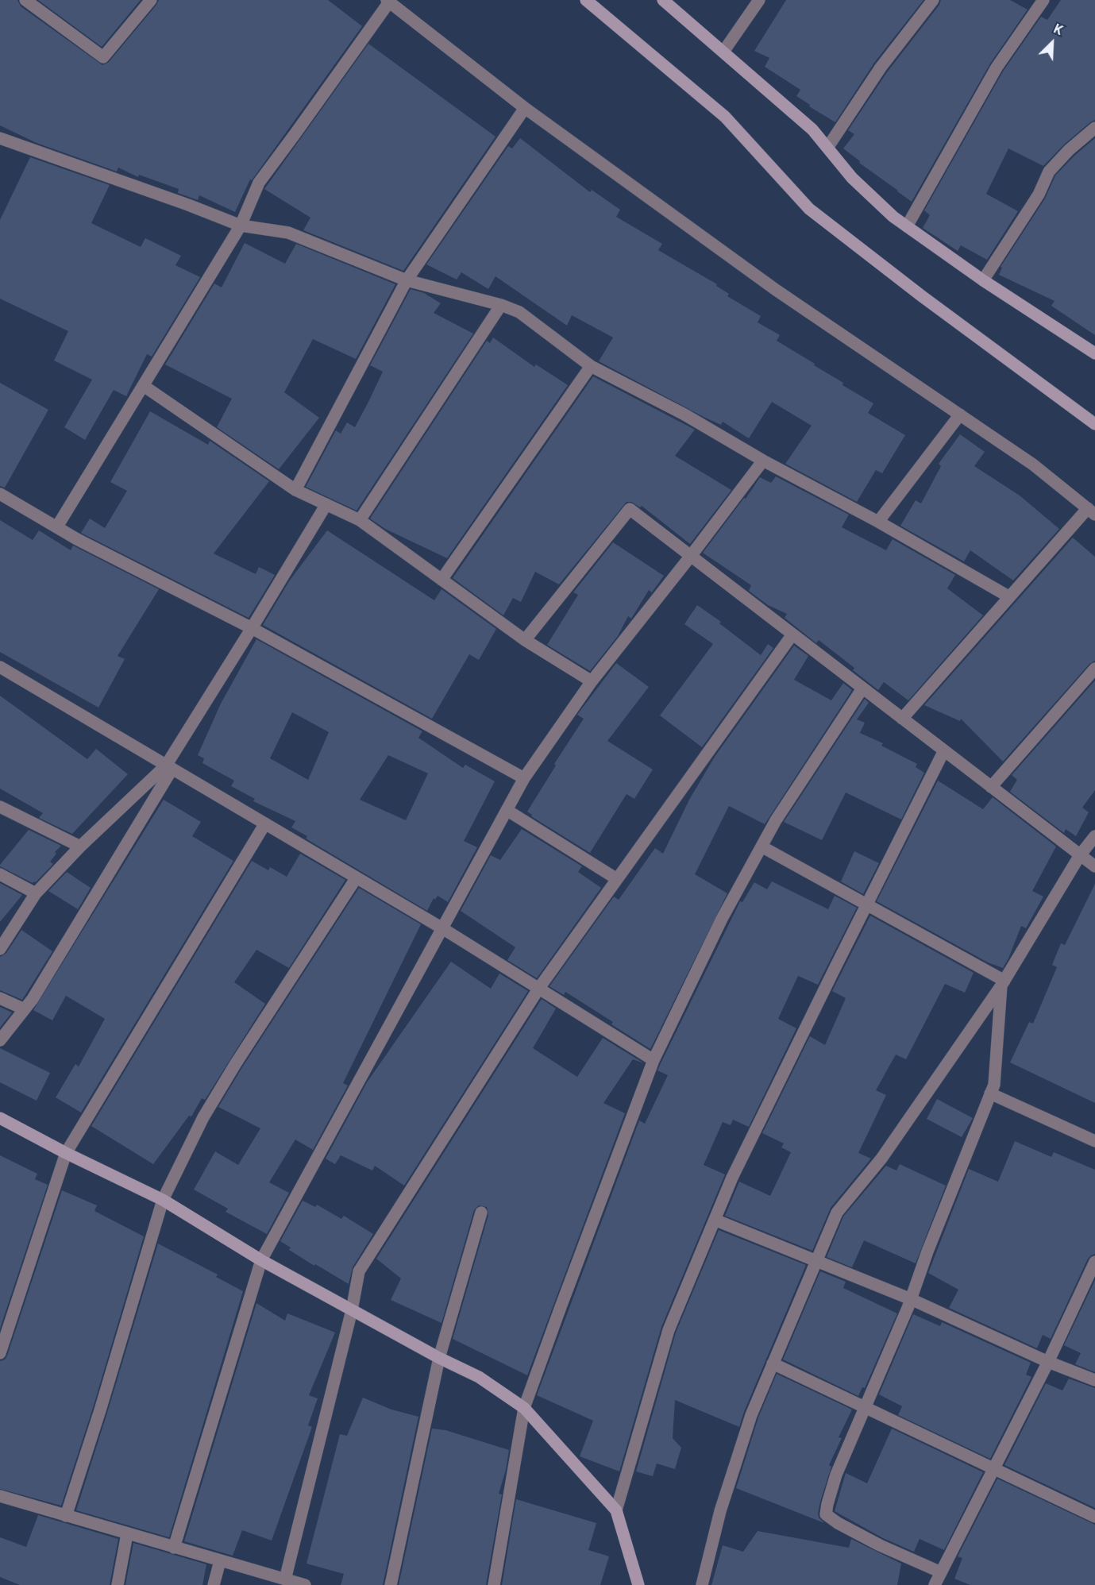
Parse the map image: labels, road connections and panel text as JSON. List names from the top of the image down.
{
  "north": "top right"
}
